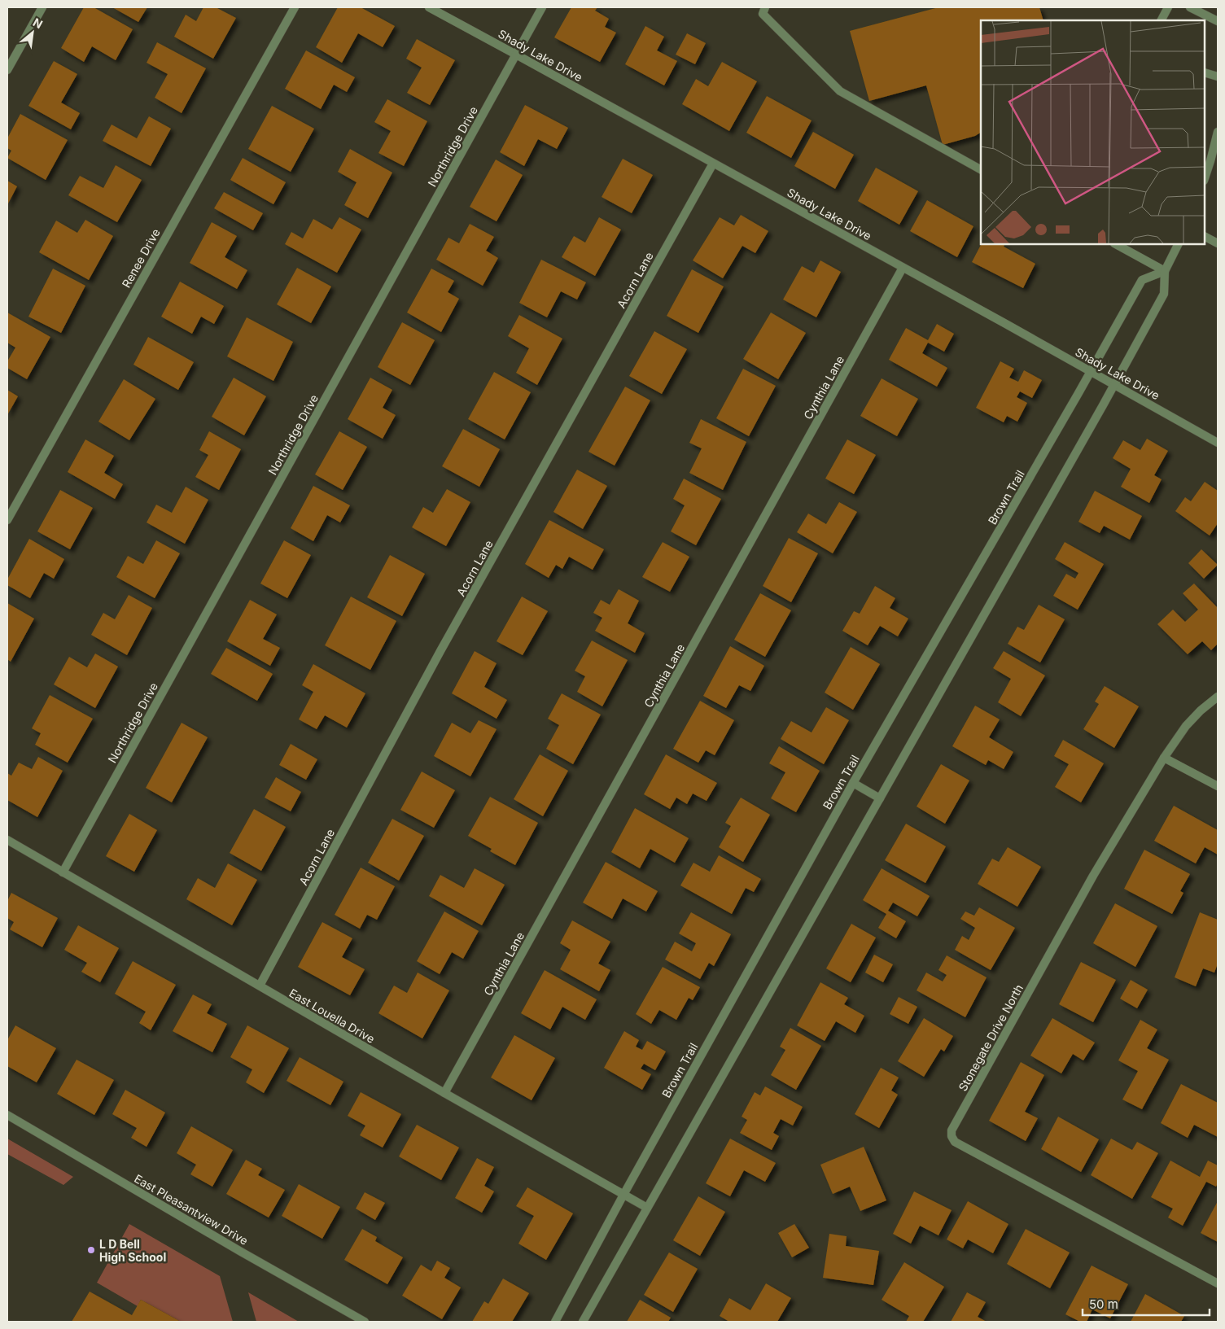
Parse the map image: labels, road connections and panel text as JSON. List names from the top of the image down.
{
  "streets": {
    "street": [
      "Shady Lake Drive",
      "Northridge Drive",
      "Renee Drive",
      "Acorn Lane",
      "Cynthia Lane",
      "Brown Trail",
      "East Louella Drive",
      "Stonegate Drive North",
      "East Pleasantview Drive"
    ]
  },
  "crossings": [
    ["Shady Lake Drive", "Northridge Drive"],
    ["Shady Lake Drive", "Acorn Lane"],
    ["Shady Lake Drive", "Cynthia Lane"],
    ["Shady Lake Drive", "Brown Trail"],
    ["Northridge Drive", "East Louella Drive"],
    ["Acorn Lane", "East Louella Drive"],
    ["Cynthia Lane", "East Louella Drive"],
    ["Brown Trail", "East Louella Drive"]
  ],
  "places": ["L D Bell High School"],
  "scale_bar": "50 m",
  "north": "top right"
}
